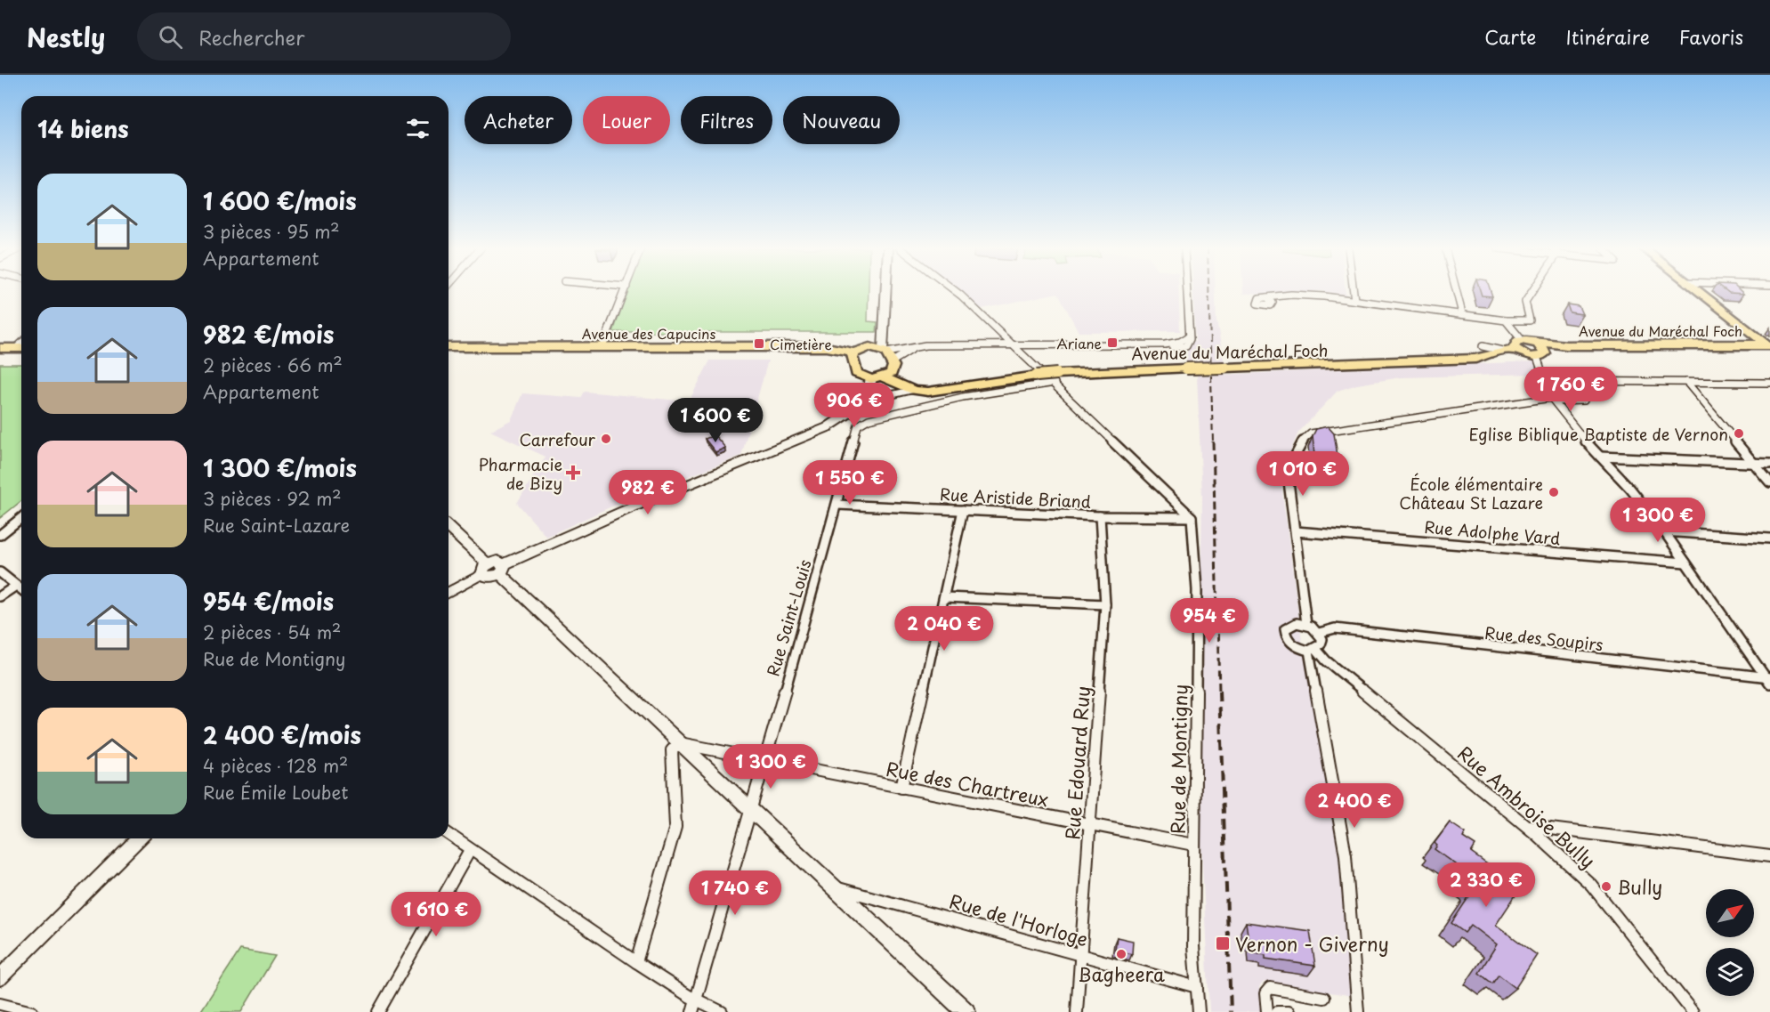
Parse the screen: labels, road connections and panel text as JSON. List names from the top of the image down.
{
  "streets": {
    "main road": ["Avenue du Maréchal Foch", "Avenue des Capucins"],
    "street": [
      "Rue Aristide Briand",
      "Rue Adolphe Vard",
      "Rue Saint-Louis",
      "Rue des Soupirs",
      "Rue de Montigny",
      "Rue Edouard Ruy",
      "Rue des Chartreux",
      "Rue Ambroise Bully",
      "Rue de l'Horloge"
    ]
  },
  "crossings": [
    ["Avenue du Maréchal Foch", "Avenue des Capucins"],
    ["Avenue du Maréchal Foch", "Rue Saint-Louis"],
    ["Rue Aristide Briand", "Rue Saint-Louis"],
    ["Rue Aristide Briand", "Rue de Montigny"],
    ["Rue Aristide Briand", "Rue Edouard Ruy"],
    ["Rue Saint-Louis", "Rue des Chartreux"],
    ["Rue des Soupirs", "Rue Ambroise Bully"],
    ["Rue de Montigny", "Rue des Chartreux"],
    ["Rue de Montigny", "Rue de l'Horloge"],
    ["Rue Edouard Ruy", "Rue des Chartreux"],
    ["Rue Edouard Ruy", "Rue de l'Horloge"]
  ],
  "places": {
    "transit": ["Ariane", "Cimetière", "Vernon - Giverny"],
    "other": [
      "Eglise Biblique Baptiste de Vernon",
      "Carrefour",
      "École élémentaire Château St Lazare",
      "Bully",
      "Bagheera"
    ],
    "health": ["Pharmacie de Bizy"]
  },
  "north": "top right",
  "page": {
    "header": "Nestly",
    "search": "Rechercher",
    "nav": ["Carte", "Itinéraire", "Favoris"],
    "chip": [
      "Acheter",
      "Louer",
      "Filtres",
      "Nouveau"
    ],
    "heading": "14 biens",
    "list": [
      {
        "name": "1 600 €/mois",
        "note": "3 pièces · 95 m² · Appartement"
      },
      {
        "name": "982 €/mois",
        "note": "2 pièces · 66 m² · Appartement"
      },
      {
        "name": "1 300 €/mois",
        "note": "3 pièces · 92 m² · Rue Saint-Lazare"
      },
      {
        "name": "954 €/mois",
        "note": "2 pièces · 54 m² · Rue de Montigny"
      },
      {
        "name": "2 400 €/mois",
        "note": "4 pièces · 128 m² · Rue Émile Loubet"
      }
    ],
    "price": [
      "1 760 €",
      "906 €",
      "1 600 €",
      "1 010 €",
      "1 550 €",
      "982 €",
      "1 300 €",
      "954 €",
      "2 040 €",
      "1 300 €",
      "2 400 €",
      "2 330 €",
      "1 740 €",
      "1 610 €"
    ]
  }
}
